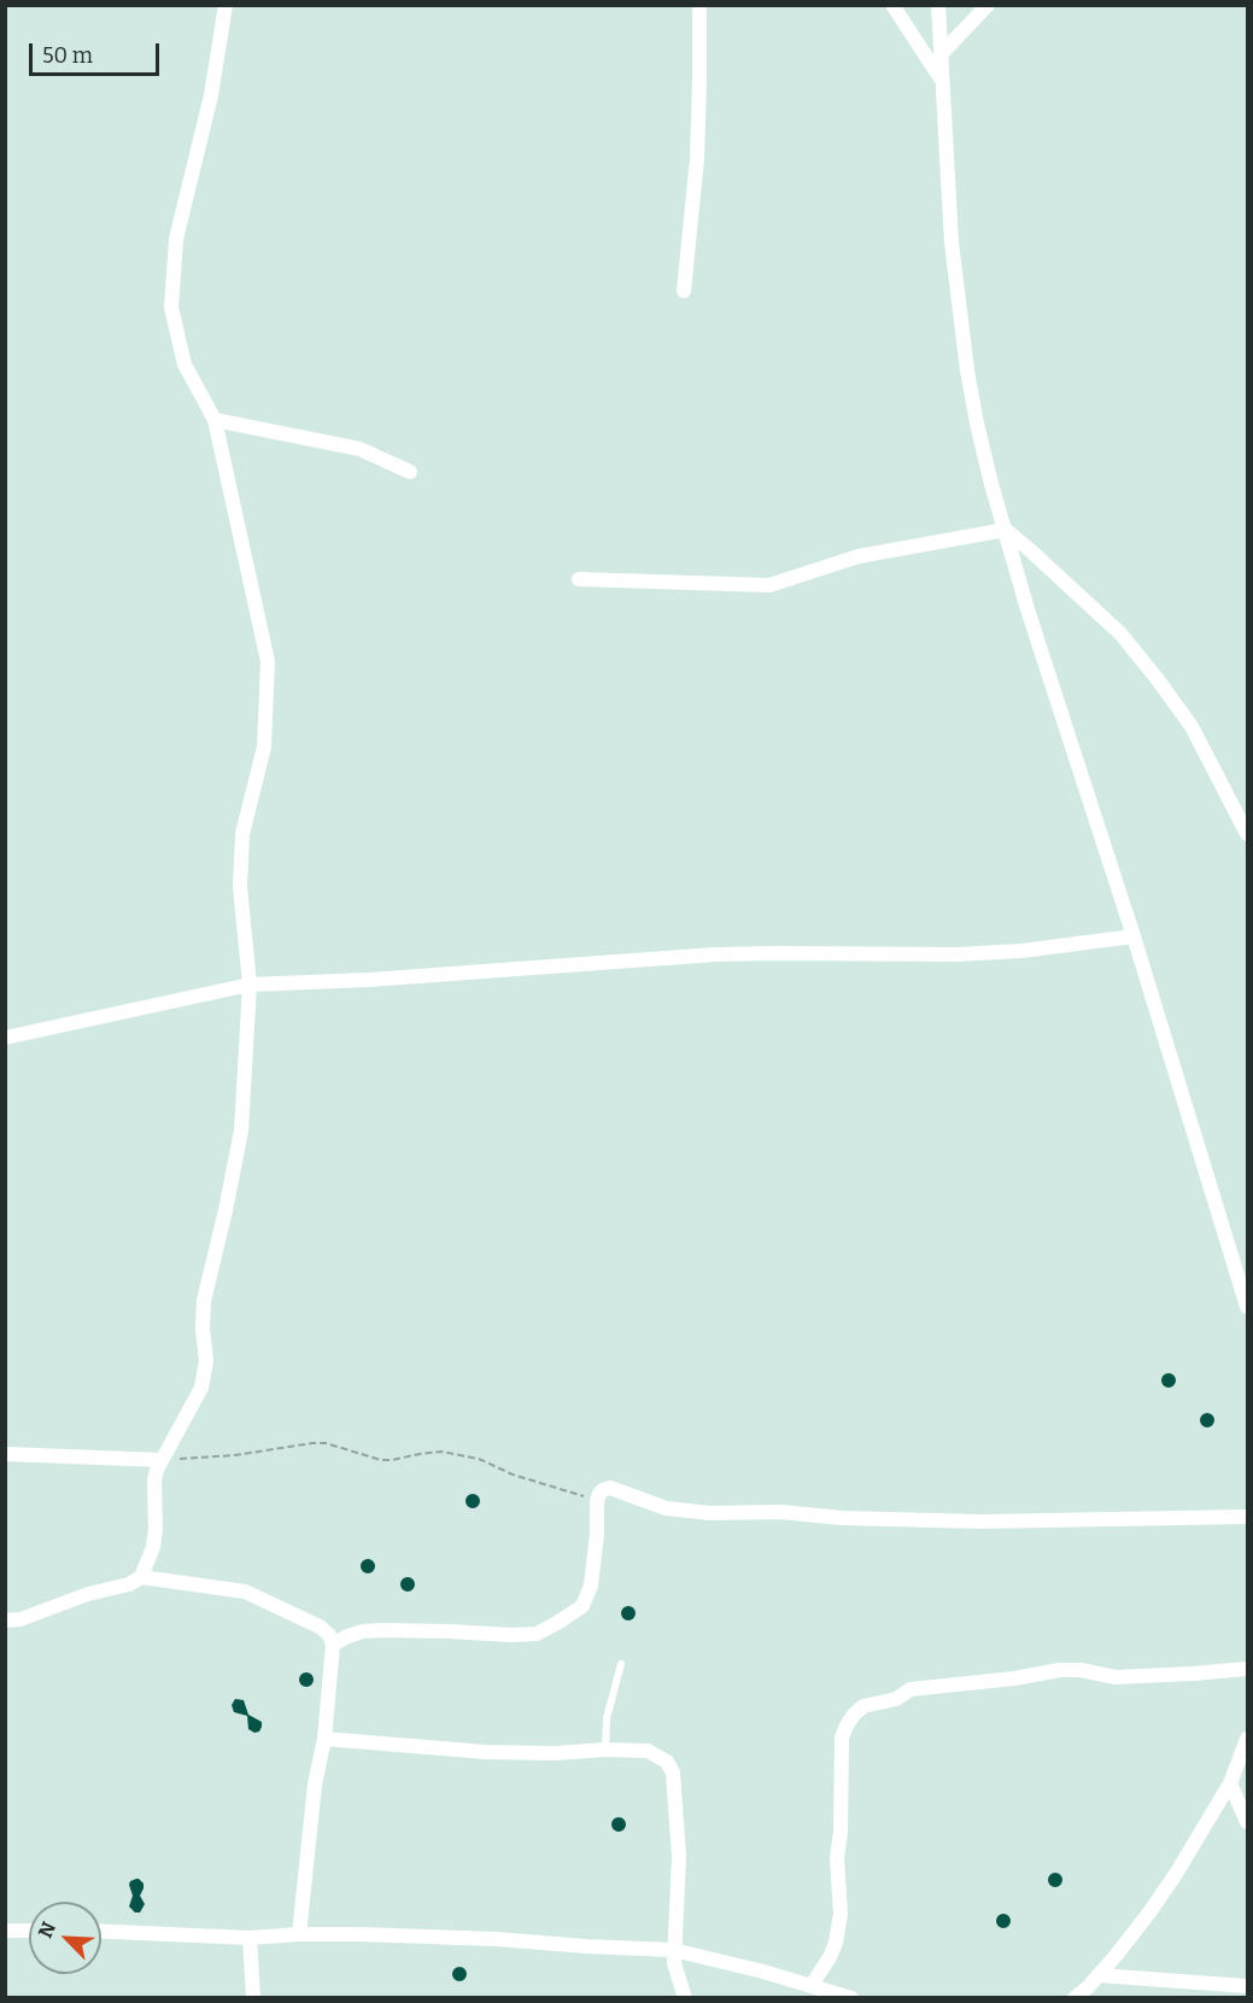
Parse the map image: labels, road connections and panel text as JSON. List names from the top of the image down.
{
  "scale_bar": "50 m",
  "north": "top left"
}
